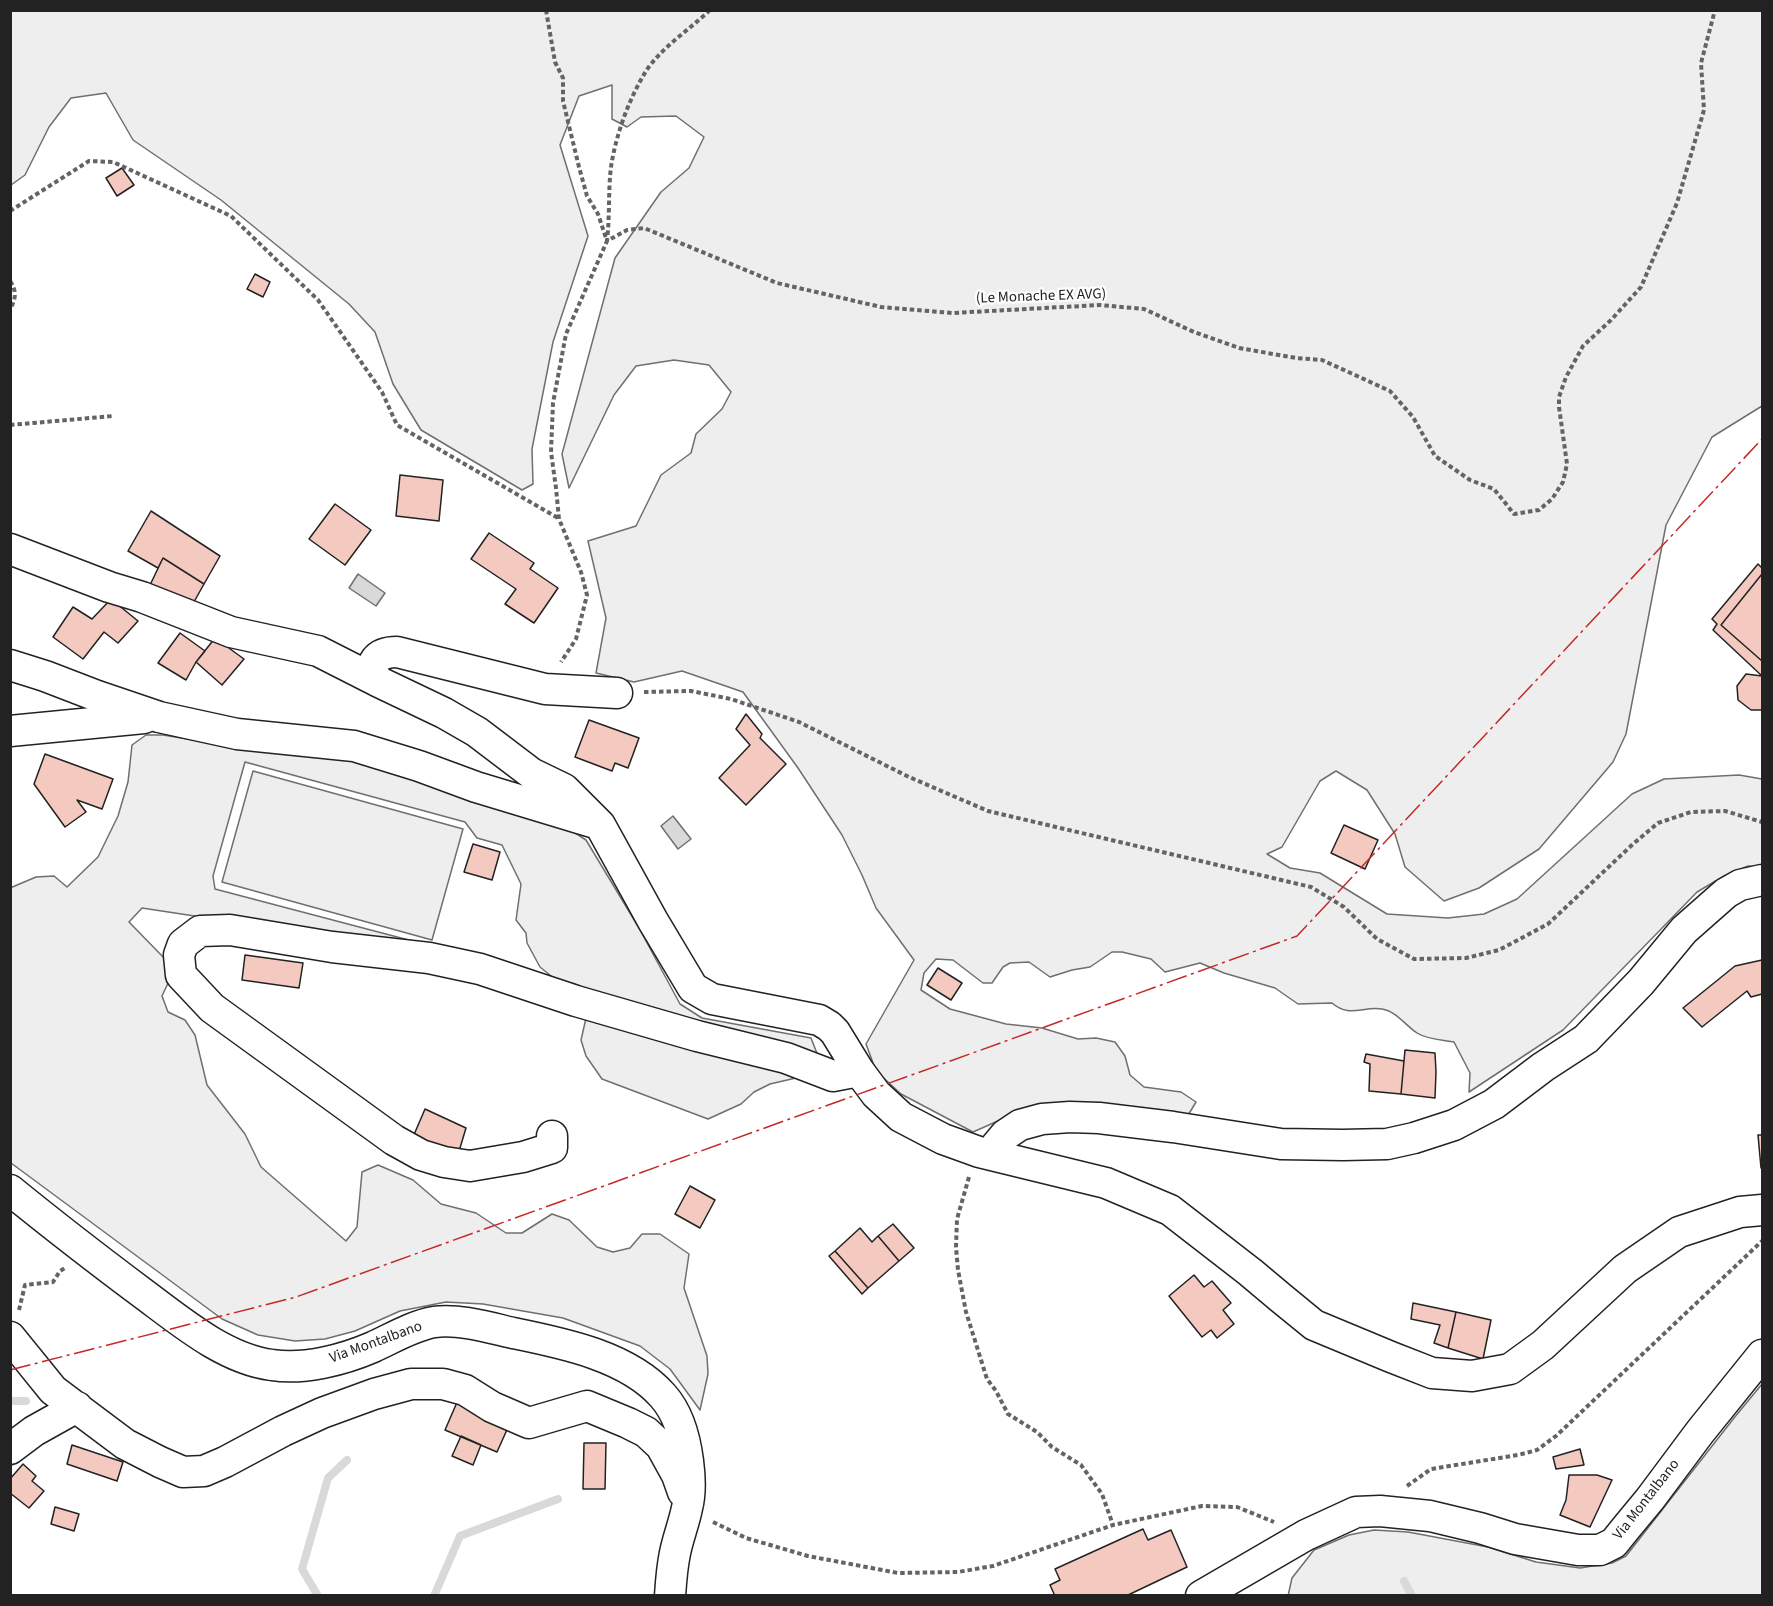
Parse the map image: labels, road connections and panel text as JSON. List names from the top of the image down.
{
  "streets": {
    "street": ["Via Montalbano"],
    "path": ["(Le Monache EX AVG)"]
  }
}
